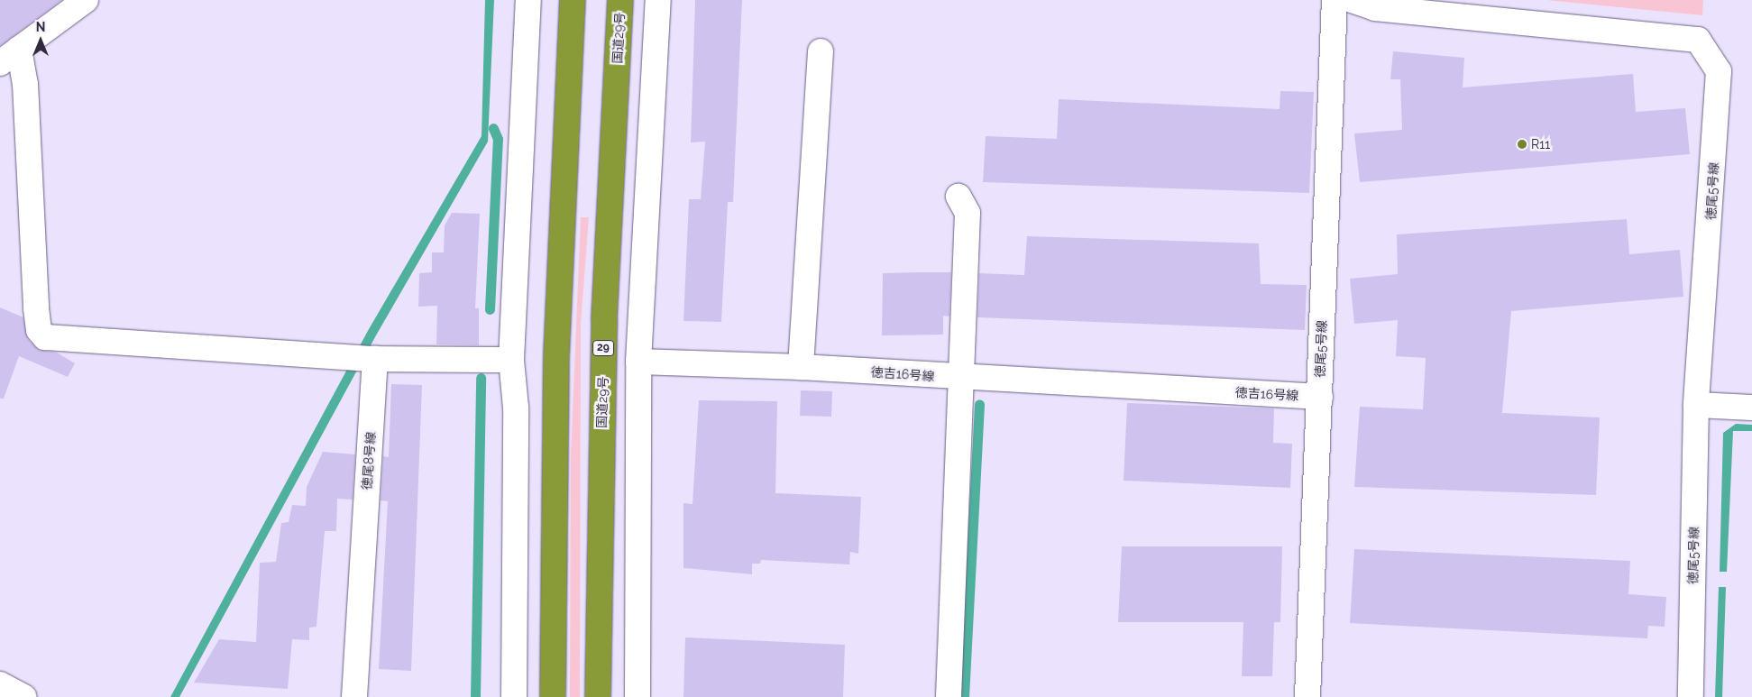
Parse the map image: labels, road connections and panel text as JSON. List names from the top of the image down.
{
  "streets": {
    "highway": ["国道29号", "29"],
    "street": ["徳尾5号線", "徳吉16号線", "徳尾8号線"]
  },
  "crossings": [
    ["徳尾5号線", "徳吉16号線"]
  ],
  "places": ["R11"],
  "north": "top"
}
